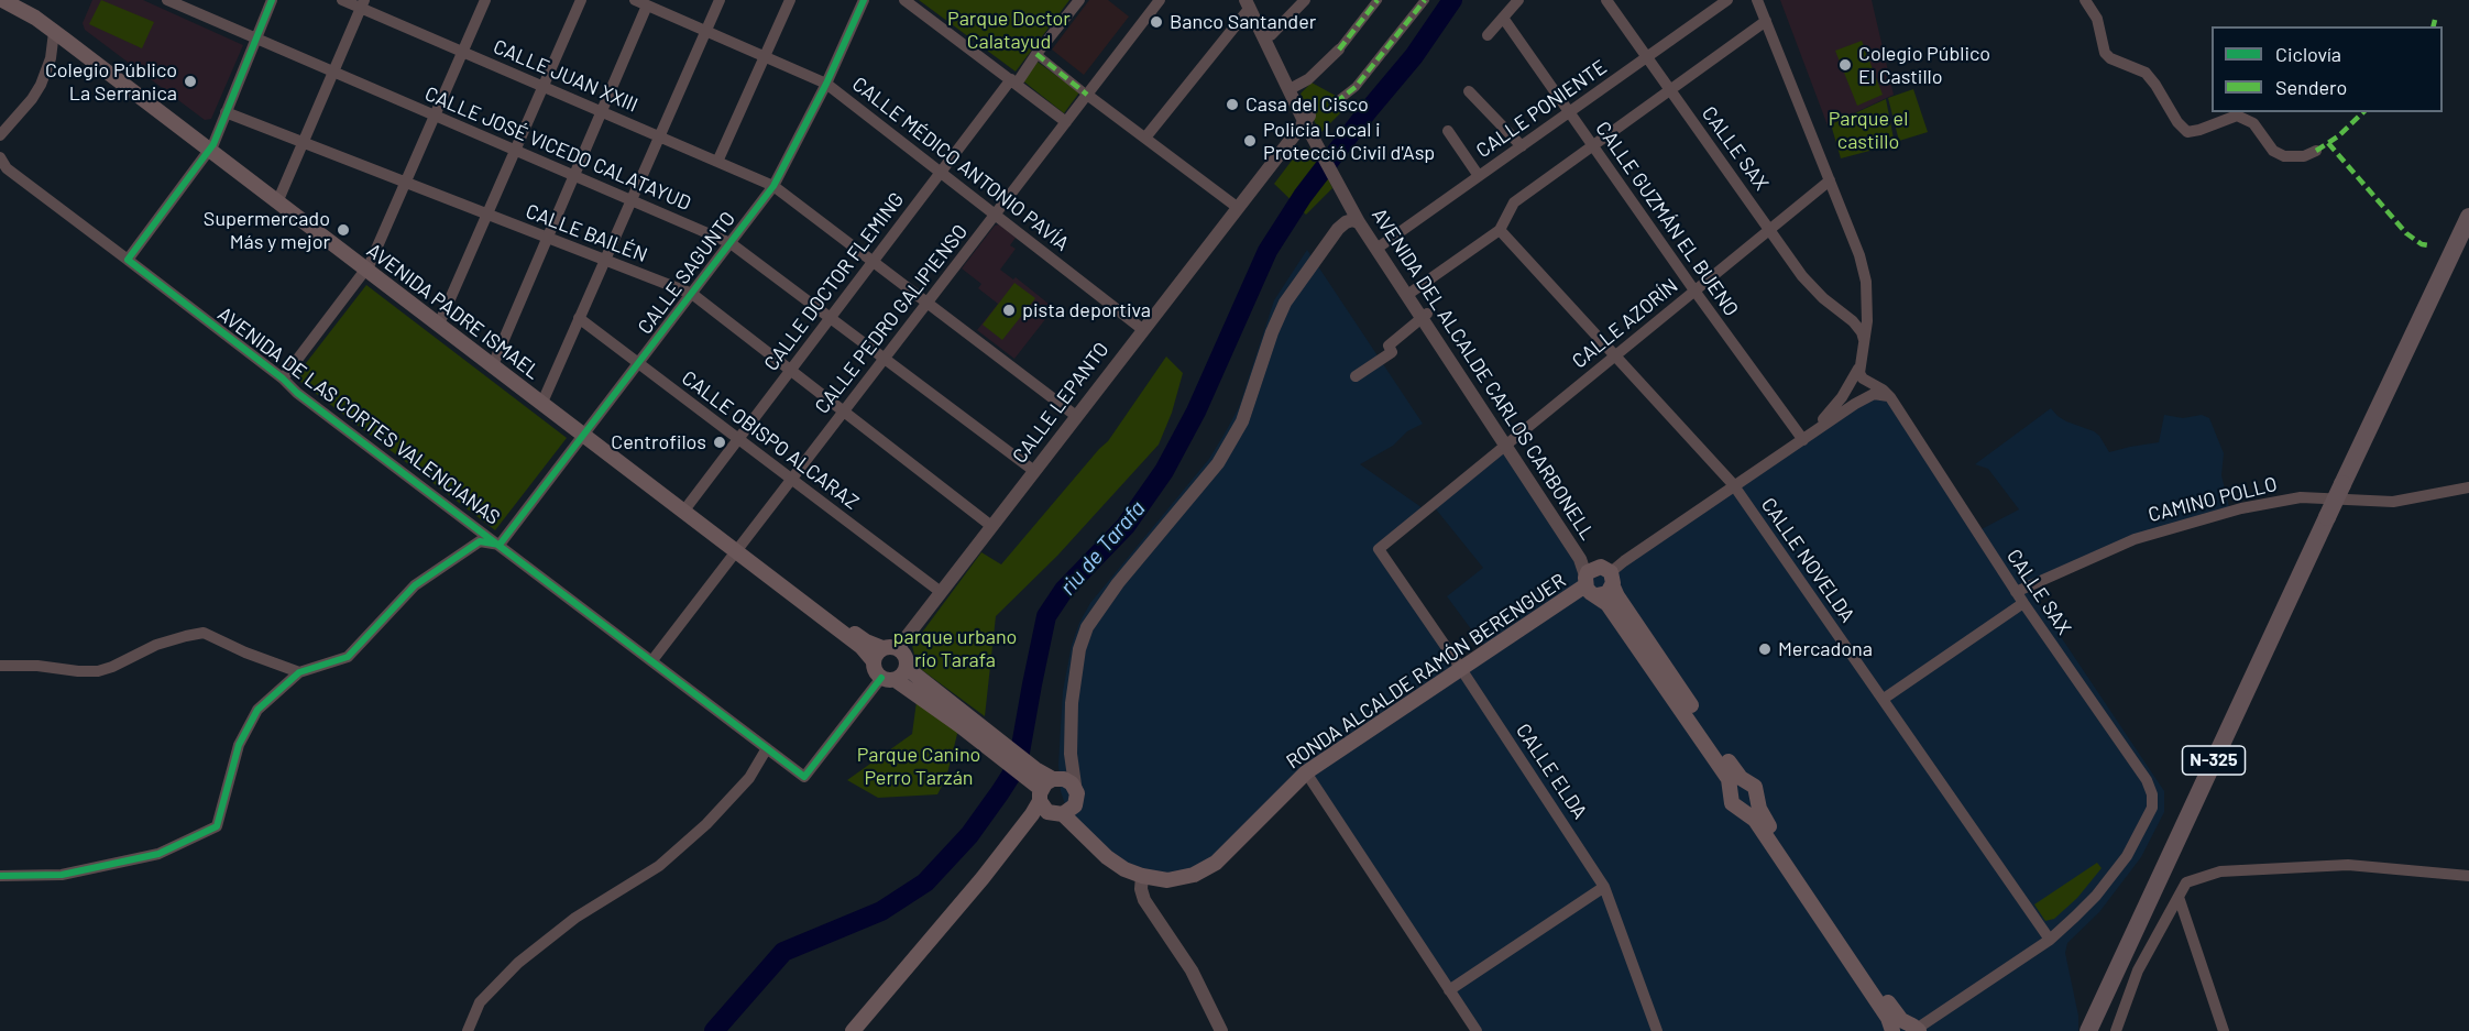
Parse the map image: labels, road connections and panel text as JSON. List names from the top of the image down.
{
  "streets": {
    "highway": ["N-325"],
    "main road": ["AVENIDA PADRE ISMAEL", "AVENIDA DEL ALCALDE CARLOS CARBONELL", "RONDA ALCALDE RAMÓN BERENGUER"],
    "street": [
      "CALLE JUAN XXIII",
      "CALLE PONIENTE",
      "CALLE JOSÉ VICEDO CALATAYUD",
      "CALLE SAX",
      "CALLE MÉDICO ANTONIO PAVÍA",
      "CALLE GUZMÁN EL BUENO",
      "CALLE BAILÉN",
      "CALLE SAGUNTO",
      "CALLE DOCTOR FLEMING",
      "CALLE PEDRO GALIPIENSO",
      "CALLE AZORÍN",
      "CALLE LEPANTO",
      "AVENIDA DE LAS CORTES VALENCIANAS",
      "CALLE OBISPO ALCARAZ",
      "CAMINO POLLO",
      "CALLE NOVELDA",
      "CALLE ELDA"
    ]
  },
  "crossings": [
    ["CALLE JUAN XXIII", "CALLE SAGUNTO"],
    ["CALLE JUAN XXIII", "CALLE DOCTOR FLEMING"],
    ["CALLE JUAN XXIII", "CALLE PEDRO GALIPIENSO"],
    ["CALLE JUAN XXIII", "CALLE LEPANTO"],
    ["CALLE PONIENTE", "CALLE SAX"],
    ["CALLE PONIENTE", "CALLE GUZMÁN EL BUENO"],
    ["CALLE PONIENTE", "AVENIDA DEL ALCALDE CARLOS CARBONELL"],
    ["CALLE JOSÉ VICEDO CALATAYUD", "CALLE SAGUNTO"],
    ["CALLE JOSÉ VICEDO CALATAYUD", "CALLE DOCTOR FLEMING"],
    ["CALLE JOSÉ VICEDO CALATAYUD", "CALLE PEDRO GALIPIENSO"],
    ["CALLE JOSÉ VICEDO CALATAYUD", "CALLE LEPANTO"],
    ["CALLE SAX", "CALLE AZORÍN"],
    ["CALLE SAX", "CAMINO POLLO"],
    ["CALLE SAX", "CALLE NOVELDA"],
    ["CALLE MÉDICO ANTONIO PAVÍA", "CALLE SAGUNTO"],
    ["CALLE MÉDICO ANTONIO PAVÍA", "CALLE DOCTOR FLEMING"],
    ["CALLE MÉDICO ANTONIO PAVÍA", "CALLE PEDRO GALIPIENSO"],
    ["CALLE MÉDICO ANTONIO PAVÍA", "CALLE LEPANTO"],
    ["CALLE GUZMÁN EL BUENO", "CALLE AZORÍN"],
    ["CALLE BAILÉN", "CALLE SAGUNTO"],
    ["CALLE BAILÉN", "CALLE DOCTOR FLEMING"],
    ["CALLE BAILÉN", "CALLE PEDRO GALIPIENSO"],
    ["CALLE BAILÉN", "CALLE LEPANTO"],
    ["CALLE SAGUNTO", "AVENIDA PADRE ISMAEL"],
    ["CALLE SAGUNTO", "AVENIDA DE LAS CORTES VALENCIANAS"],
    ["CALLE SAGUNTO", "CALLE OBISPO ALCARAZ"],
    ["CALLE DOCTOR FLEMING", "AVENIDA PADRE ISMAEL"],
    ["CALLE DOCTOR FLEMING", "CALLE OBISPO ALCARAZ"],
    ["AVENIDA PADRE ISMAEL", "CALLE PEDRO GALIPIENSO"],
    ["AVENIDA PADRE ISMAEL", "CALLE LEPANTO"],
    ["CALLE PEDRO GALIPIENSO", "AVENIDA DE LAS CORTES VALENCIANAS"],
    ["CALLE PEDRO GALIPIENSO", "CALLE OBISPO ALCARAZ"],
    ["CALLE AZORÍN", "AVENIDA DEL ALCALDE CARLOS CARBONELL"],
    ["CALLE AZORÍN", "CALLE NOVELDA"],
    ["CALLE AZORÍN", "CALLE ELDA"],
    ["AVENIDA DEL ALCALDE CARLOS CARBONELL", "RONDA ALCALDE RAMÓN BERENGUER"],
    ["CALLE LEPANTO", "CALLE OBISPO ALCARAZ"],
    ["CAMINO POLLO", "CALLE NOVELDA"],
    ["RONDA ALCALDE RAMÓN BERENGUER", "CALLE ELDA"]
  ],
  "water": ["riu de Tarafa"],
  "parks": [
    "Parque Doctor Calatayud",
    "Parque el castillo",
    "parque urbano río Tarafa",
    "Parque Canino Perro Tarzán"
  ],
  "places": [
    "Banco Santander",
    "Colegio Público El Castillo",
    "Colegio Público La Serranica",
    "Casa del Cisco",
    "Policia Local i Protecció Civil d'Asp",
    "Supermercado Más y mejor",
    "pista deportiva",
    "Centrofilos",
    "Mercadona"
  ],
  "legend": ["Ciclovía", "Sendero"]
}
